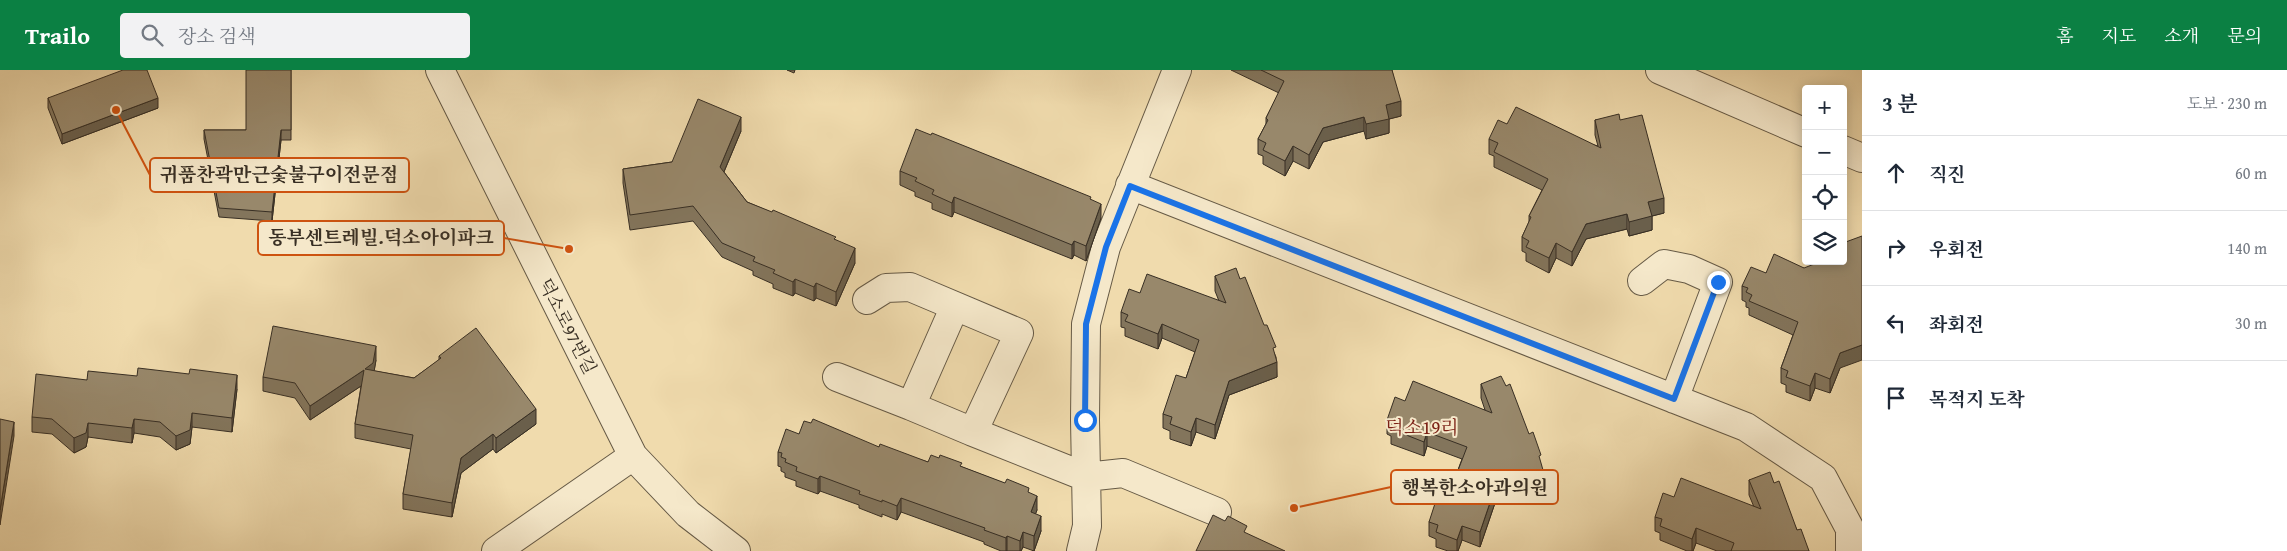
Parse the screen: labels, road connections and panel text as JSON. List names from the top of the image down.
{
  "streets": {
    "street": ["덕소로97번길"]
  },
  "districts": ["덕소19리"],
  "places": ["귀품찬곽만근숯불구이전문점", "동부센트레빌.덕소아이파크", "행복한소아과의원"],
  "page": {
    "header": "Trailo",
    "search": "장소 검색",
    "nav": [
      "홈",
      "지도",
      "소개",
      "문의"
    ],
    "heading": ["3 분", "도보 · 230 m"],
    "map_buttons": ["+", "−"],
    "list": [
      ["직진", "60 m"],
      ["우회전", "140 m"],
      ["좌회전", "30 m"],
      "목적지 도착"
    ]
  }
}
